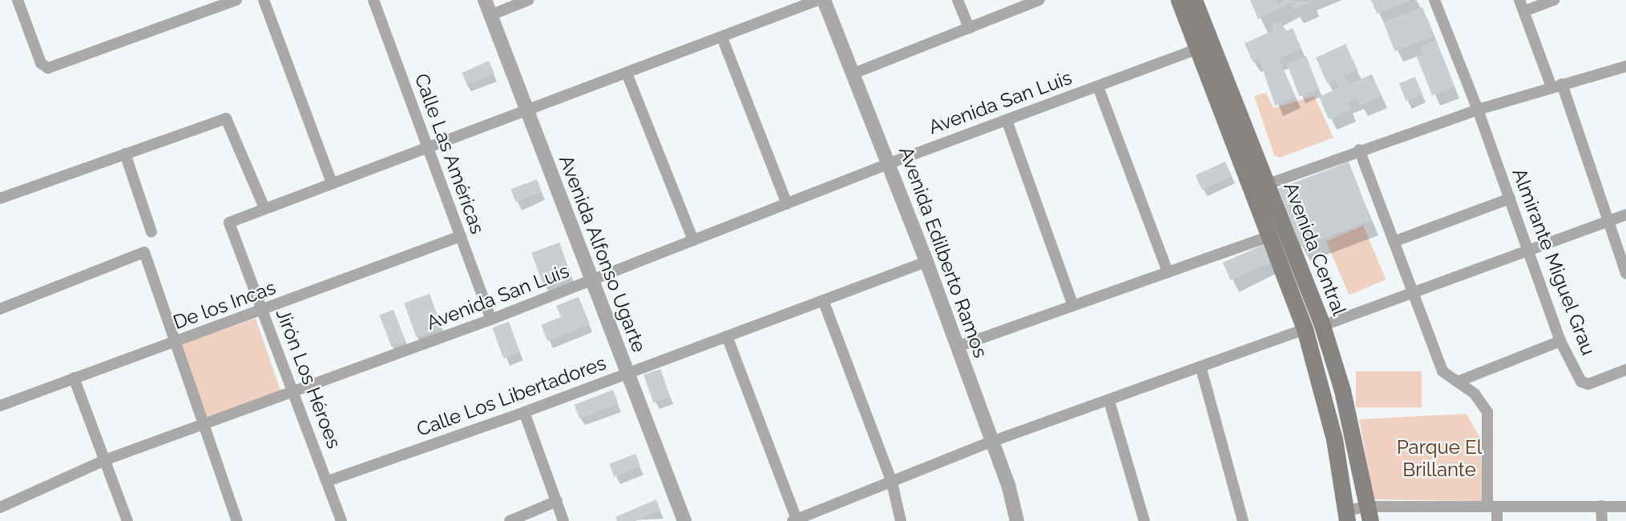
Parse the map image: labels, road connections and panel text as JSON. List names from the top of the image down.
{
  "streets": {
    "main road": ["Avenida Central"],
    "street": [
      "Avenida San Luis",
      "Calle Las Américas",
      "Avenida Edilberto Ramos",
      "Avenida Alfonso Ugarte",
      "Almirante Miguel Grau",
      "De los Incas",
      "Jirón Los Héroes",
      "Calle Los Libertadores"
    ]
  },
  "crossings": [
    ["Avenida San Luis", "Calle Las Américas"],
    ["Avenida San Luis", "Avenida Central"],
    ["Avenida San Luis", "Avenida Edilberto Ramos"],
    ["Avenida San Luis", "Avenida Alfonso Ugarte"],
    ["Avenida San Luis", "Jirón Los Héroes"],
    ["Calle Las Américas", "De los Incas"],
    ["Avenida Edilberto Ramos", "Calle Los Libertadores"],
    ["Avenida Alfonso Ugarte", "Calle Los Libertadores"],
    ["De los Incas", "Jirón Los Héroes"],
    ["Jirón Los Héroes", "Calle Los Libertadores"]
  ],
  "parks": ["Parque El Brillante"]
}
